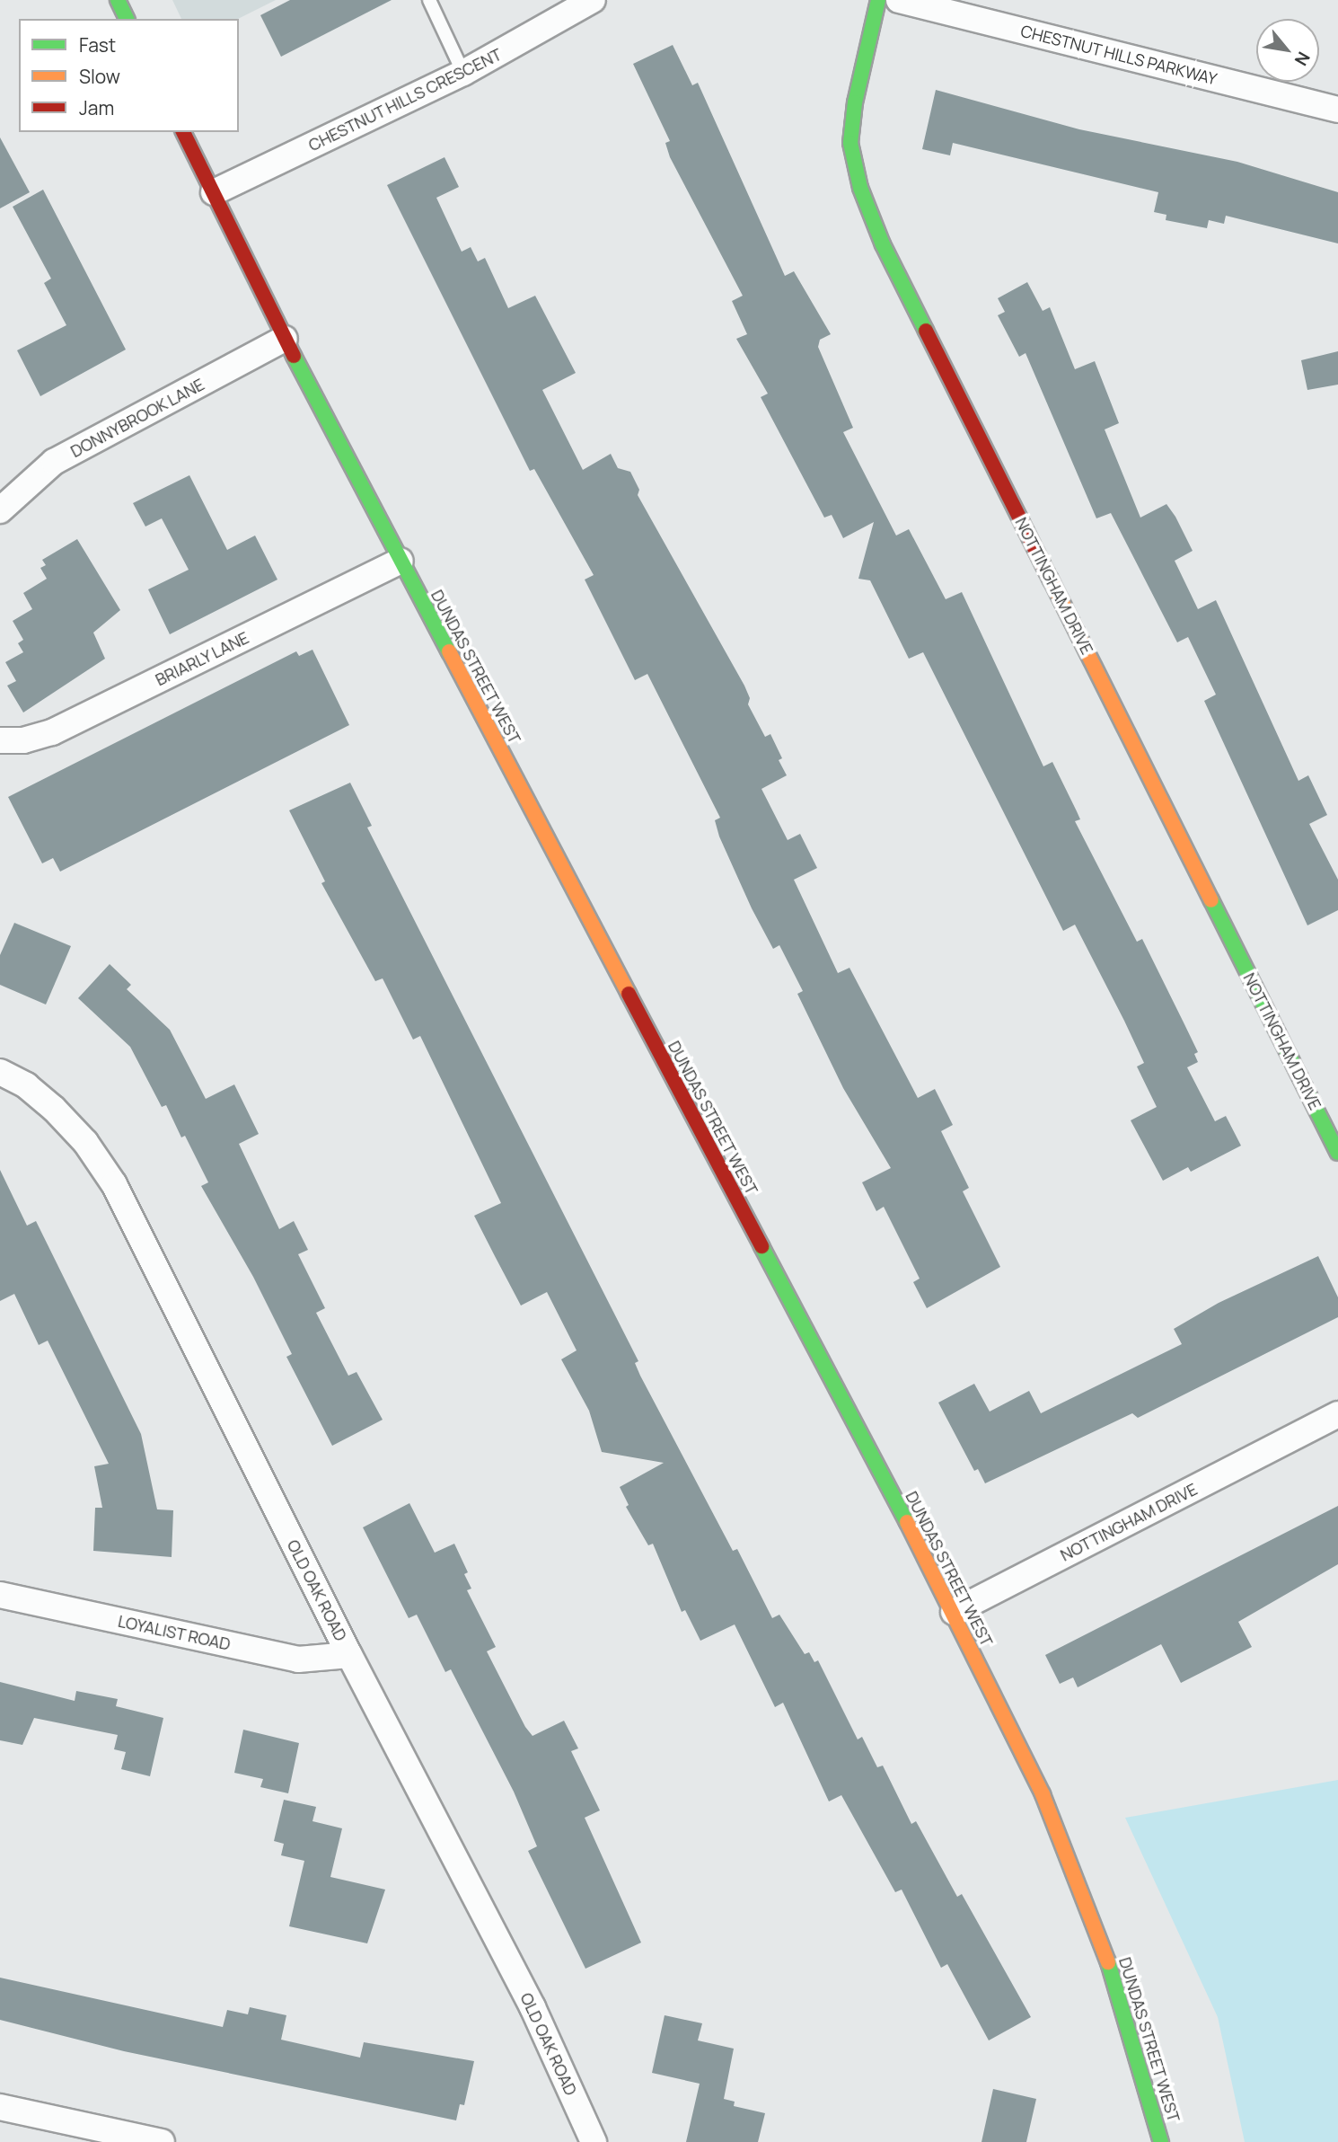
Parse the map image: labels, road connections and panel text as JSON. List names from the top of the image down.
{
  "streets": {
    "main road": ["NOTTINGHAM DRIVE", "DUNDAS STREET WEST"],
    "street": [
      "CHESTNUT HILLS PARKWAY",
      "CHESTNUT HILLS CRESCENT",
      "DONNYBROOK LANE",
      "BRIARLY LANE",
      "OLD OAK ROAD",
      "LOYALIST ROAD"
    ]
  },
  "crossings": [
    ["CHESTNUT HILLS CRESCENT", "DUNDAS STREET WEST"],
    ["DONNYBROOK LANE", "DUNDAS STREET WEST"],
    ["NOTTINGHAM DRIVE", "DUNDAS STREET WEST"],
    ["BRIARLY LANE", "DUNDAS STREET WEST"],
    ["OLD OAK ROAD", "LOYALIST ROAD"]
  ],
  "legend": ["Fast", "Slow", "Jam"],
  "north": "bottom right"
}
